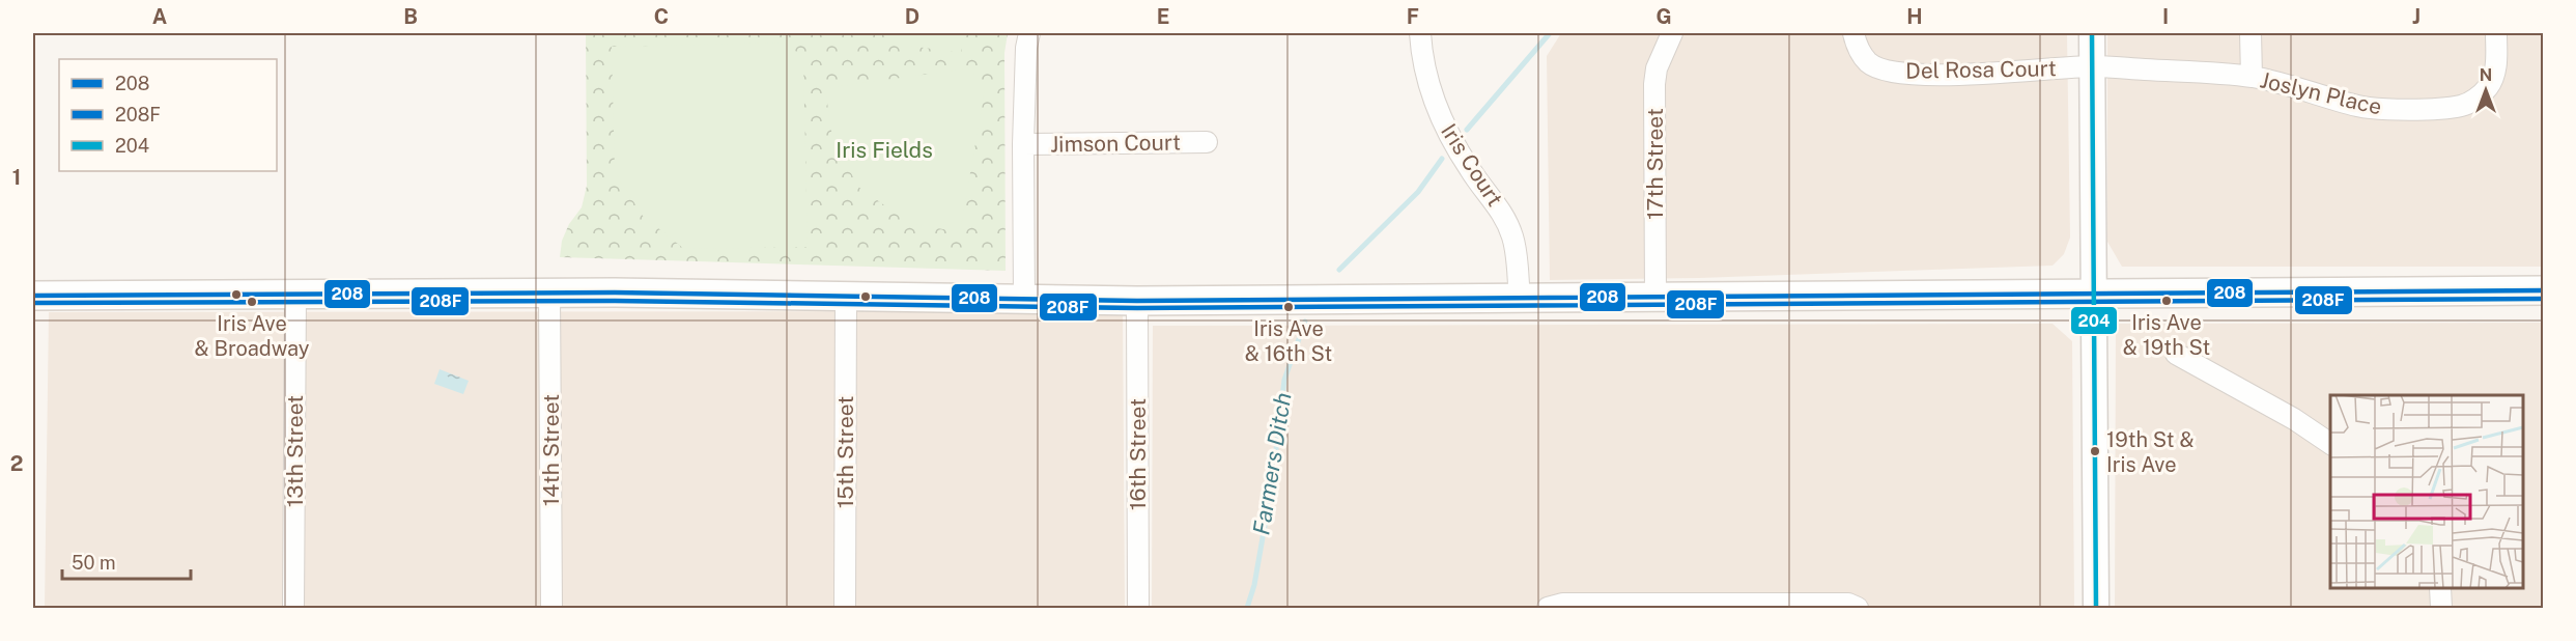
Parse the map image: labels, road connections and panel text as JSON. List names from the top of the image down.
{
  "streets": {
    "street": [
      "Del Rosa Court",
      "Joslyn Place",
      "Jimson Court",
      "17th Street",
      "Iris Court",
      "14th Street",
      "13th Street",
      "15th Street",
      "16th Street"
    ]
  },
  "crossings": [
    ["Del Rosa Court", "Joslyn Place"]
  ],
  "water": ["Farmers Ditch"],
  "parks": ["Iris Fields"],
  "places": [
    "Iris Ave & 19th St",
    "Iris Ave & Broadway",
    "Iris Ave & 16th St",
    "19th St & Iris Ave"
  ],
  "lines": ["transit line 204", "transit line 208", "transit line 208F"],
  "legend": ["208", "208F", "204"],
  "scale_bar": "50 m",
  "north": "top",
  "grid": {
    "columns": [
      "A",
      "B",
      "C",
      "D",
      "E",
      "F",
      "G",
      "H",
      "I",
      "J"
    ],
    "rows": ["1", "2"]
  }
}
